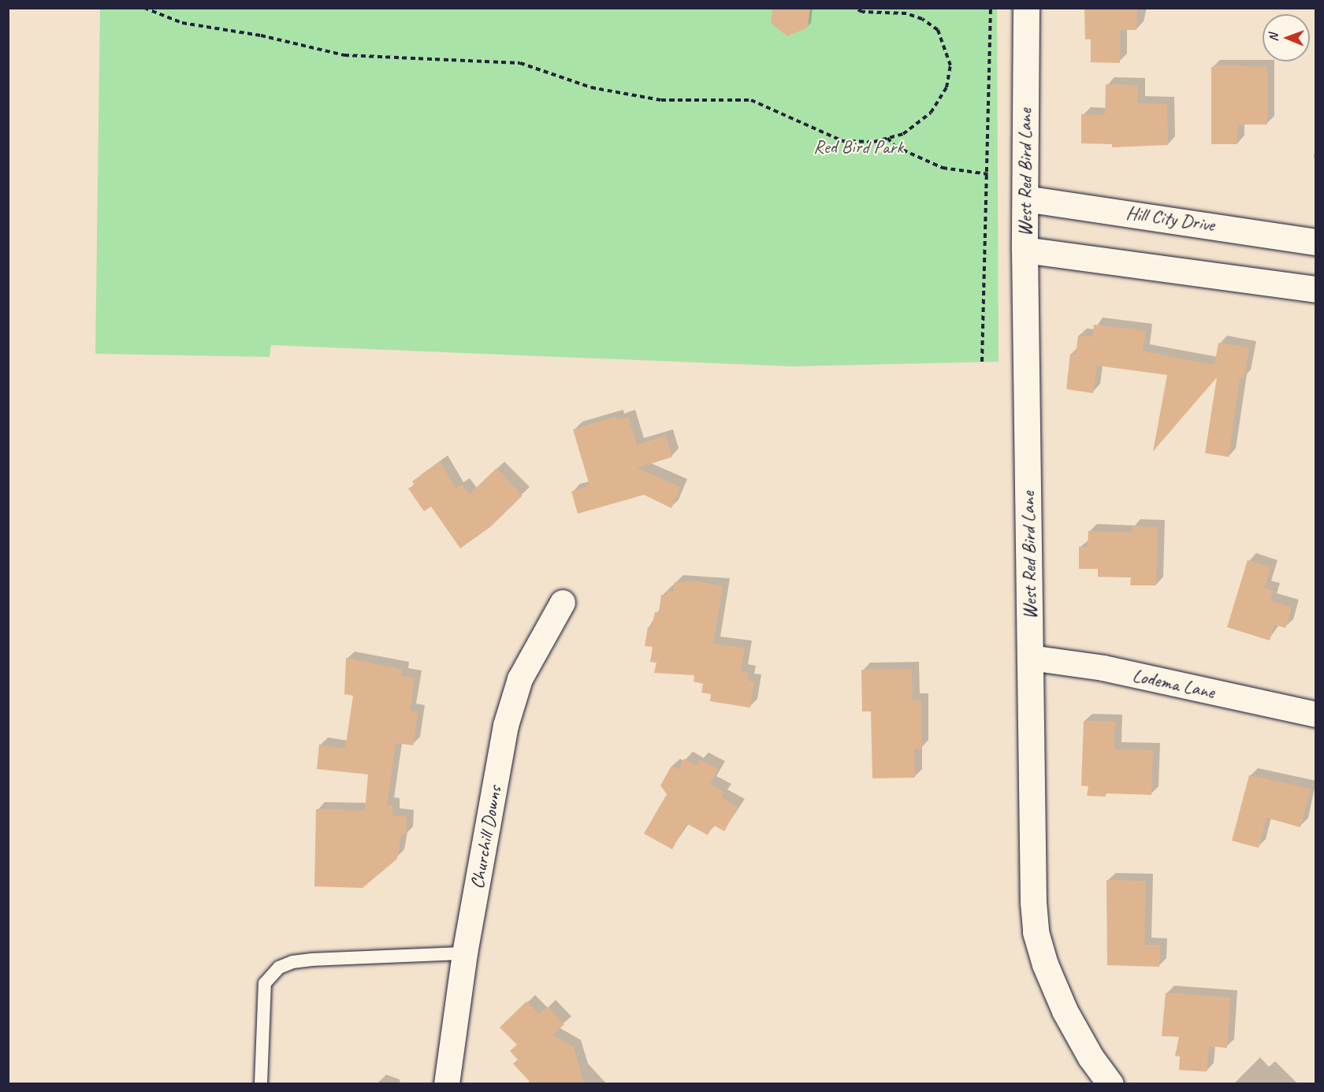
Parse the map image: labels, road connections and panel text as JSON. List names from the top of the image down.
{
  "streets": {
    "street": [
      "West Red Bird Lane",
      "Hill City Drive",
      "Lodema Lane",
      "Churchill Downs"
    ]
  },
  "crossings": [
    ["West Red Bird Lane", "Hill City Drive"],
    ["West Red Bird Lane", "Lodema Lane"]
  ],
  "parks": ["Red Bird Park"],
  "north": "left"
}
